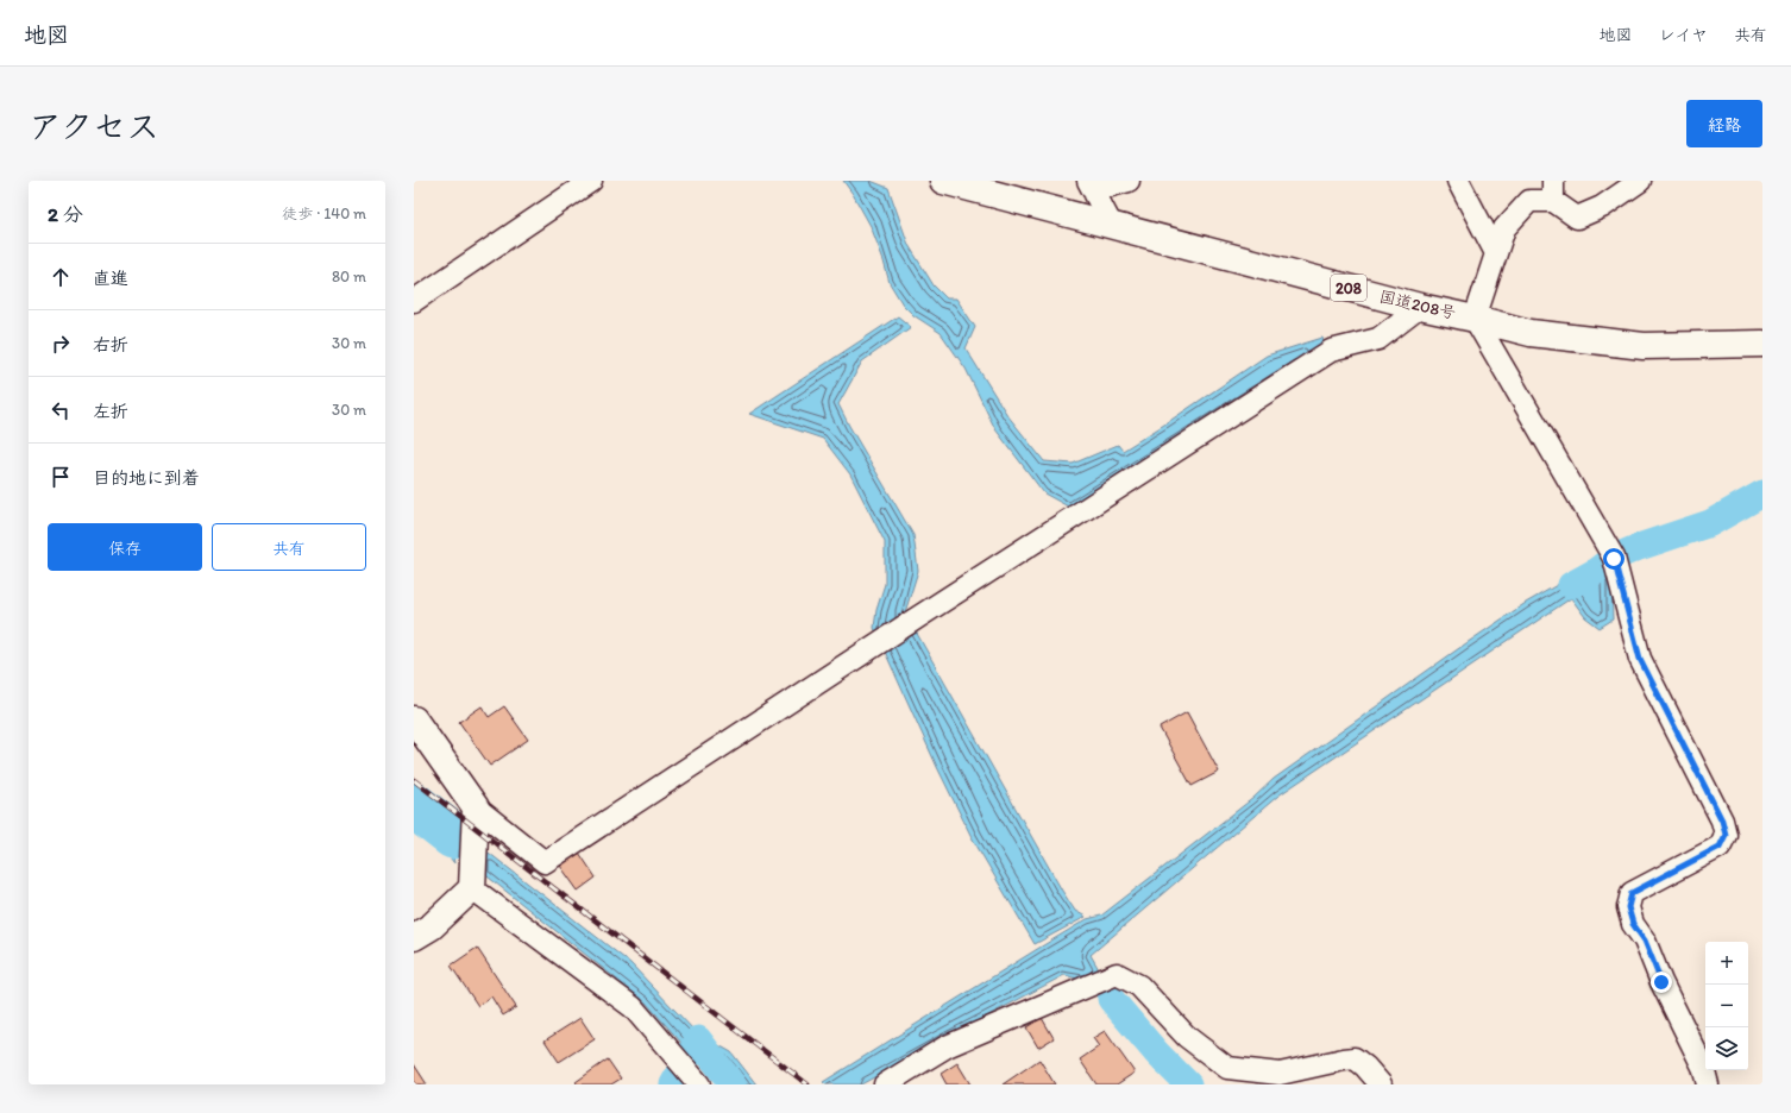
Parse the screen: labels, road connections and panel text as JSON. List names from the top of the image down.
{
  "streets": {
    "main road": ["208", "国道208号"]
  },
  "page": {
    "header": "地図",
    "nav": ["地図", "レイヤ", "共有"],
    "title": "アクセス",
    "buttons": [
      "経路",
      ["保存", "共有"]
    ],
    "heading": ["2 分", "徒歩 · 140 m"],
    "list": [
      ["直進", "80 m"],
      ["右折", "30 m"],
      ["左折", "30 m"],
      "目的地に到着"
    ],
    "map_buttons": ["+", "−"]
  }
}
